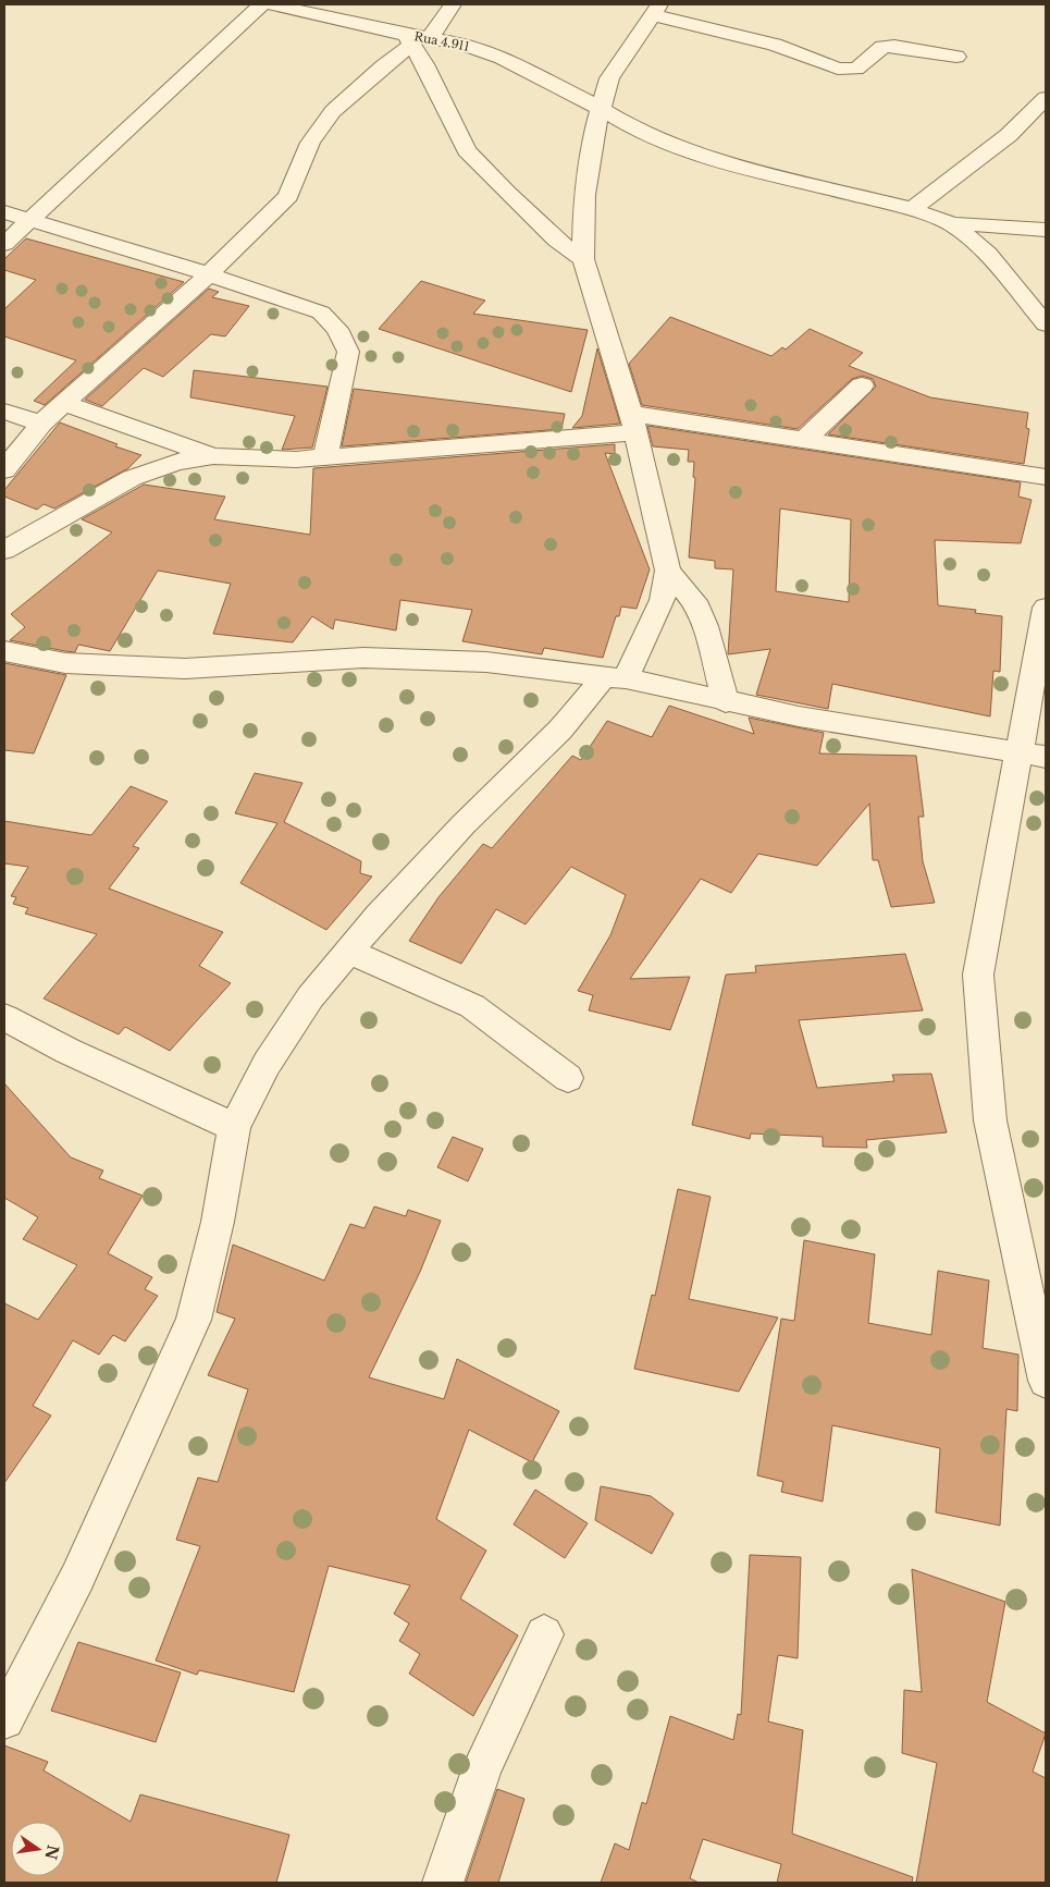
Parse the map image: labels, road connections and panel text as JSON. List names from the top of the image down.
{
  "streets": {
    "street": ["Rua 4.911"]
  },
  "north": "right"
}
